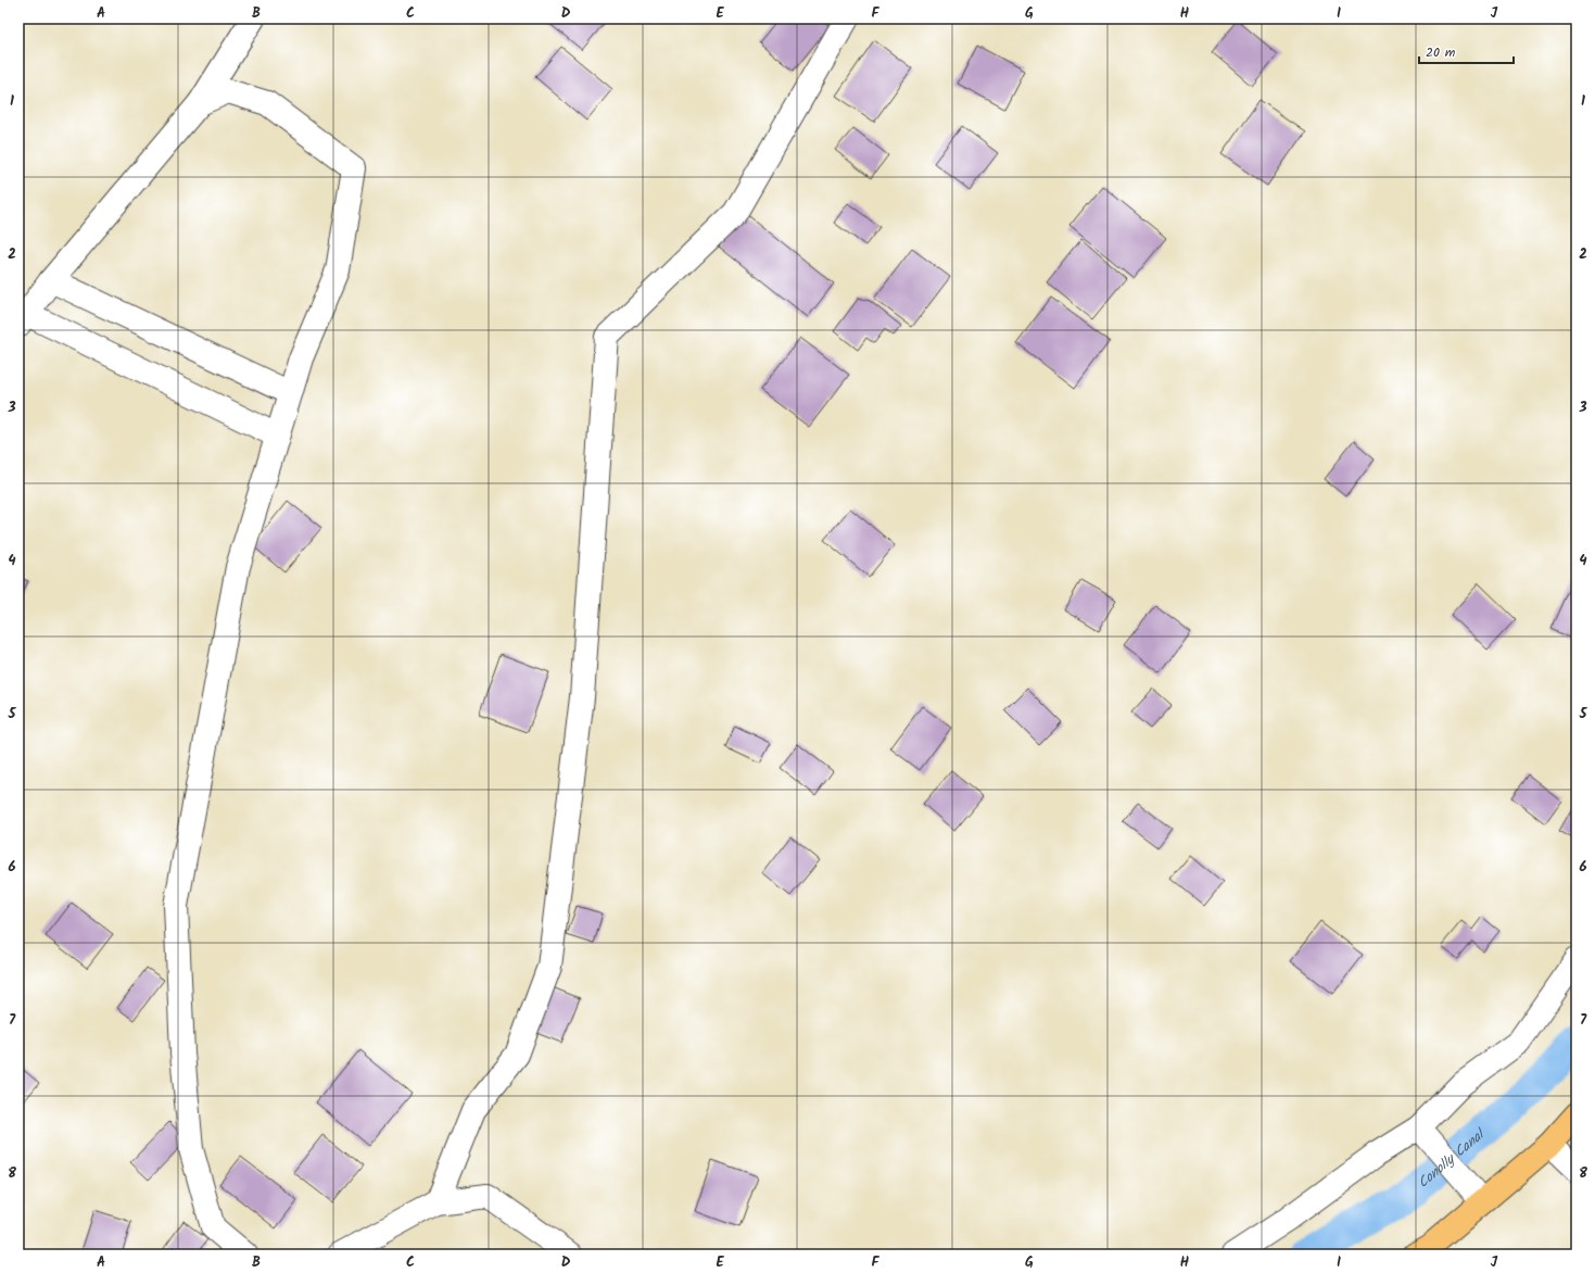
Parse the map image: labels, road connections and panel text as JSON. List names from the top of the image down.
{
  "water": ["Conolly Canal"],
  "scale_bar": "20 m",
  "grid": {
    "columns": [
      "A",
      "B",
      "C",
      "D",
      "E",
      "F",
      "G",
      "H",
      "I",
      "J"
    ],
    "rows": [
      "1",
      "2",
      "3",
      "4",
      "5",
      "6",
      "7",
      "8"
    ]
  }
}
